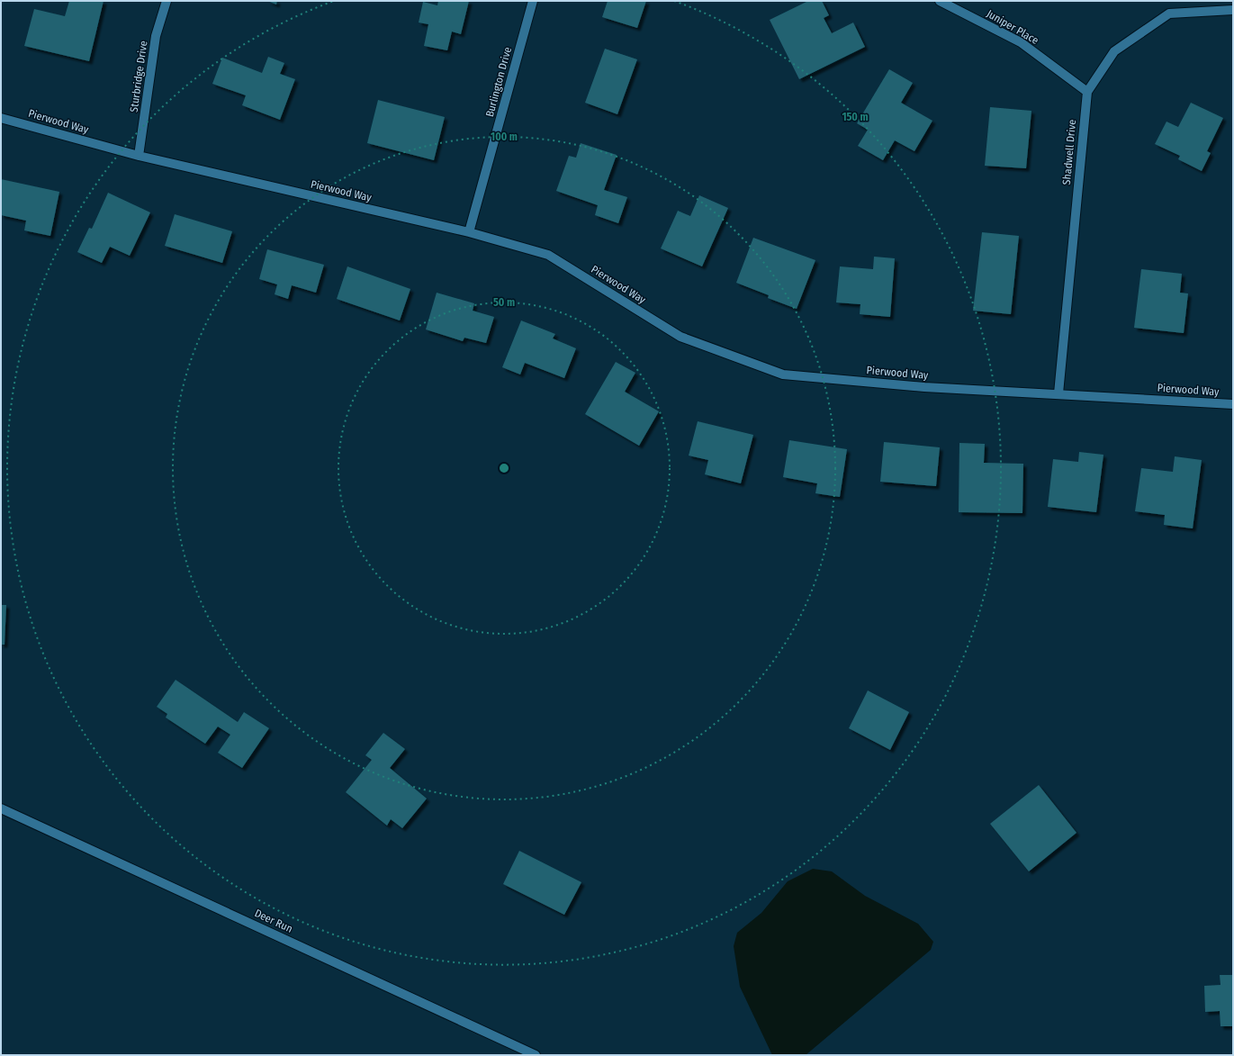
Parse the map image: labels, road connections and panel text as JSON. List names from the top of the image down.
{
  "streets": {
    "street": [
      "Juniper Place",
      "Sturbridge Drive",
      "Burlington Drive",
      "Pierwood Way",
      "Shadwell Drive",
      "Deer Run"
    ]
  },
  "crossings": [
    ["Juniper Place", "Shadwell Drive"],
    ["Sturbridge Drive", "Pierwood Way"],
    ["Burlington Drive", "Pierwood Way"],
    ["Pierwood Way", "Shadwell Drive"]
  ],
  "rings": ["150 m", "100 m", "50 m"]
}
